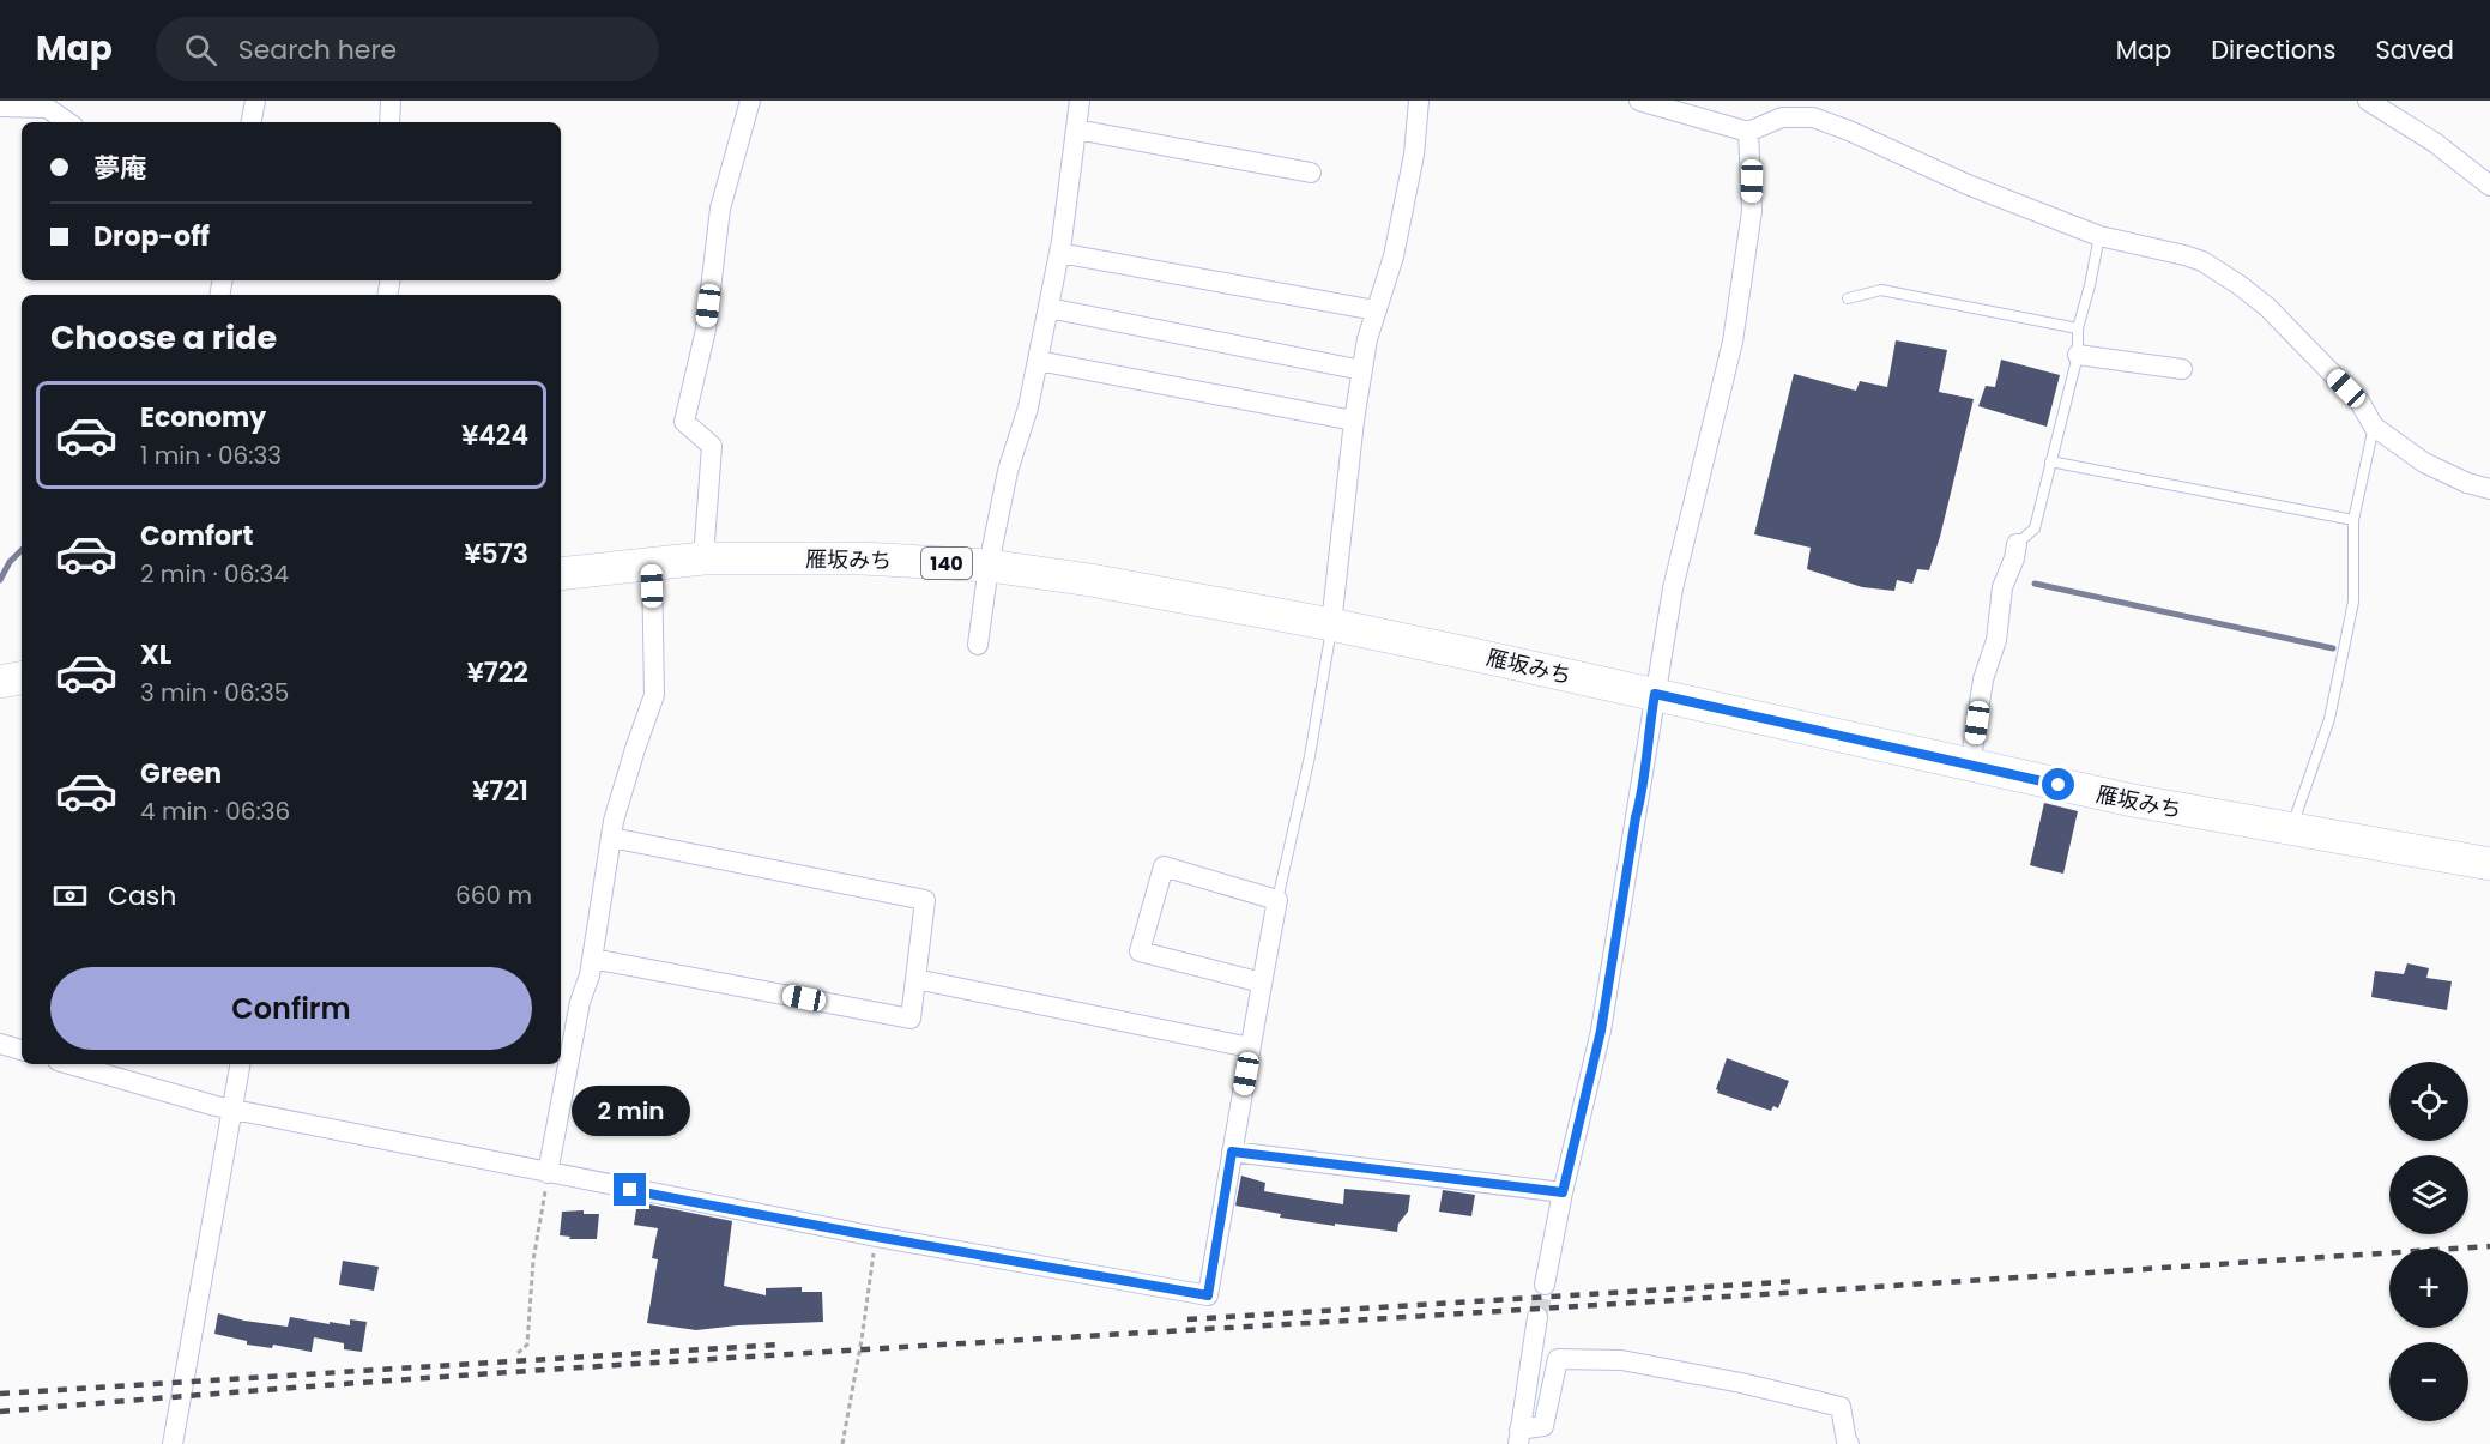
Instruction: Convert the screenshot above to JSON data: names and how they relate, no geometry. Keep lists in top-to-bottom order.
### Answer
{
  "streets": {
    "highway": ["雁坂みち", "140"]
  },
  "page": {
    "header": "Map",
    "search": "Search here",
    "nav": ["Map", "Directions", "Saved"],
    "banner": ["夢庵", "Drop-off"],
    "heading": "Choose a ride",
    "list": [
      {
        "name": "Economy",
        "note": "1 min · 06:33",
        "value": "¥424"
      },
      {
        "name": "Comfort",
        "note": "2 min · 06:34",
        "value": "¥573"
      },
      {
        "name": "XL",
        "note": "3 min · 06:35",
        "value": "¥722"
      },
      {
        "name": "Green",
        "note": "4 min · 06:36",
        "value": "¥721"
      }
    ],
    "pay": ["Cash", "660 m"],
    "buttons": "Confirm",
    "map_buttons": ["+", "−"],
    "bubble": "2 min"
  }
}
